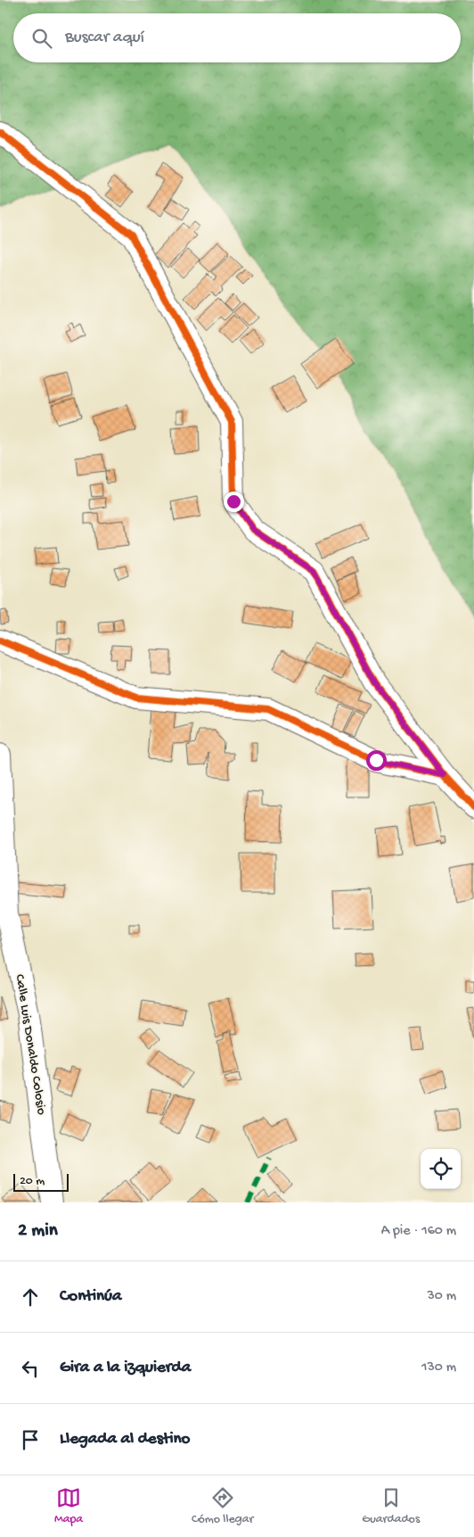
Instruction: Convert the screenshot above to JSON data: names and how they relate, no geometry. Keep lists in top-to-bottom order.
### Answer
{
  "streets": {
    "street": ["Calle Luis Donaldo Colosio"]
  },
  "scale_bar": "20 m",
  "page": {
    "search": "Buscar aquí",
    "scale": "20 m",
    "heading": ["2 min", "A pie · 160 m"],
    "list": [
      ["Continúa", "30 m"],
      ["Gira a la izquierda", "130 m"],
      "Llegada al destino"
    ],
    "nav": ["Mapa", "Cómo llegar", "Guardados"]
  }
}
